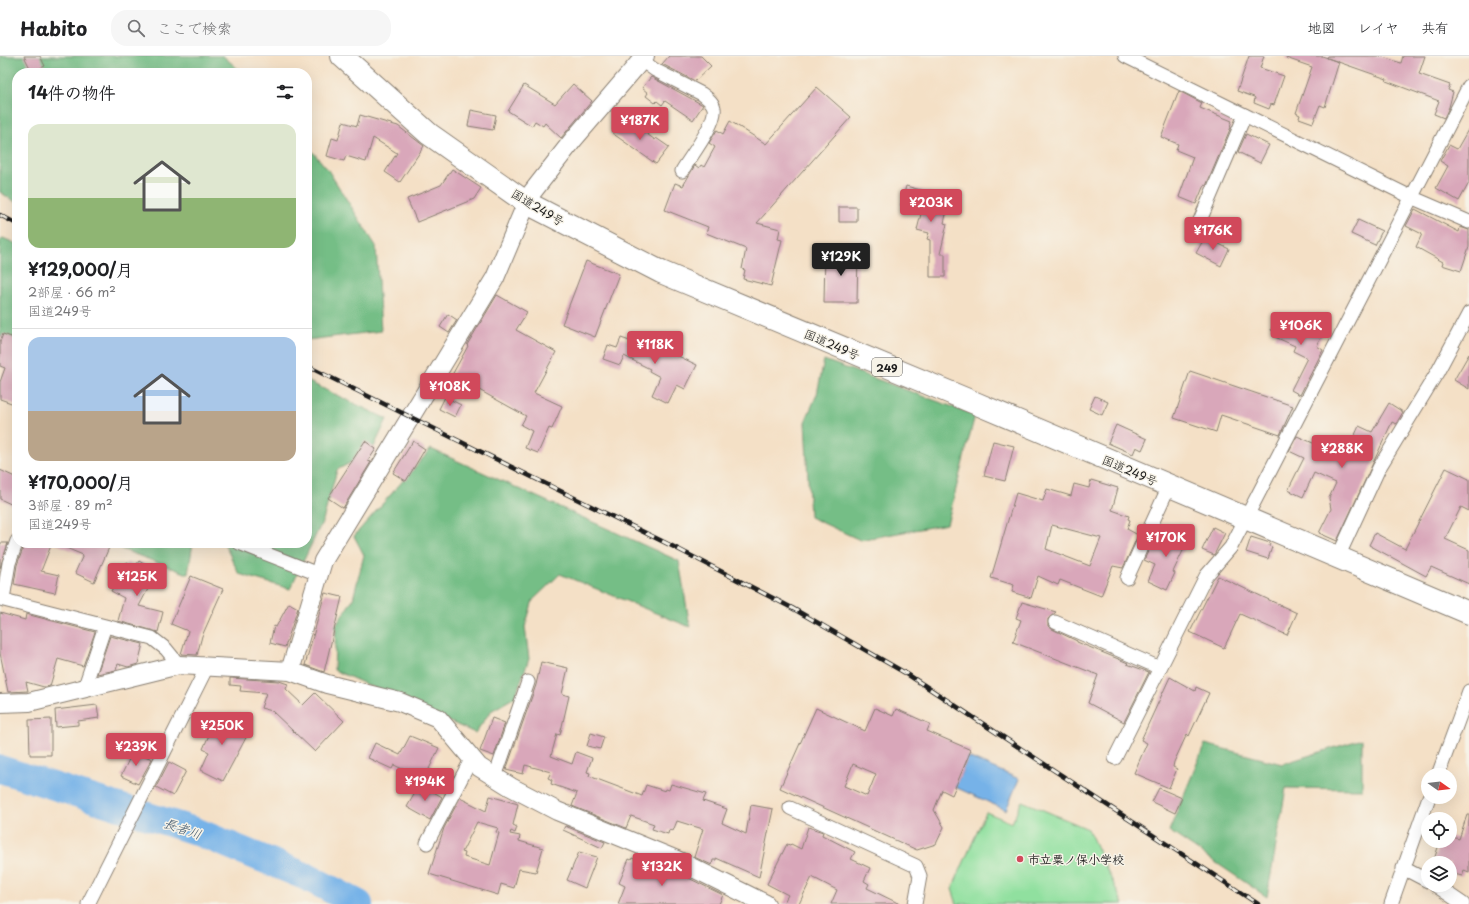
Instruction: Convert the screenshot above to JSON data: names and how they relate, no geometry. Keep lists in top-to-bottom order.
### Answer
{
  "streets": {
    "highway": ["国道249号", "249"]
  },
  "water": ["長者川"],
  "places": ["市立粟ノ保小学校"],
  "north": "right",
  "page": {
    "header": "Habito",
    "search": "ここで検索",
    "nav": ["地図", "レイヤ", "共有"],
    "heading": "14件の物件",
    "price": [
      "¥187K",
      "¥203K",
      "¥176K",
      "¥129K",
      "¥106K",
      "¥118K",
      "¥108K",
      "¥288K",
      "¥170K",
      "¥125K",
      "¥250K",
      "¥239K",
      "¥194K",
      "¥132K"
    ],
    "list": [
      {
        "name": "¥129,000/月",
        "note": "2部屋 · 66 m² · 国道249号"
      },
      {
        "name": "¥170,000/月",
        "note": "3部屋 · 89 m² · 国道249号"
      }
    ]
  }
}
